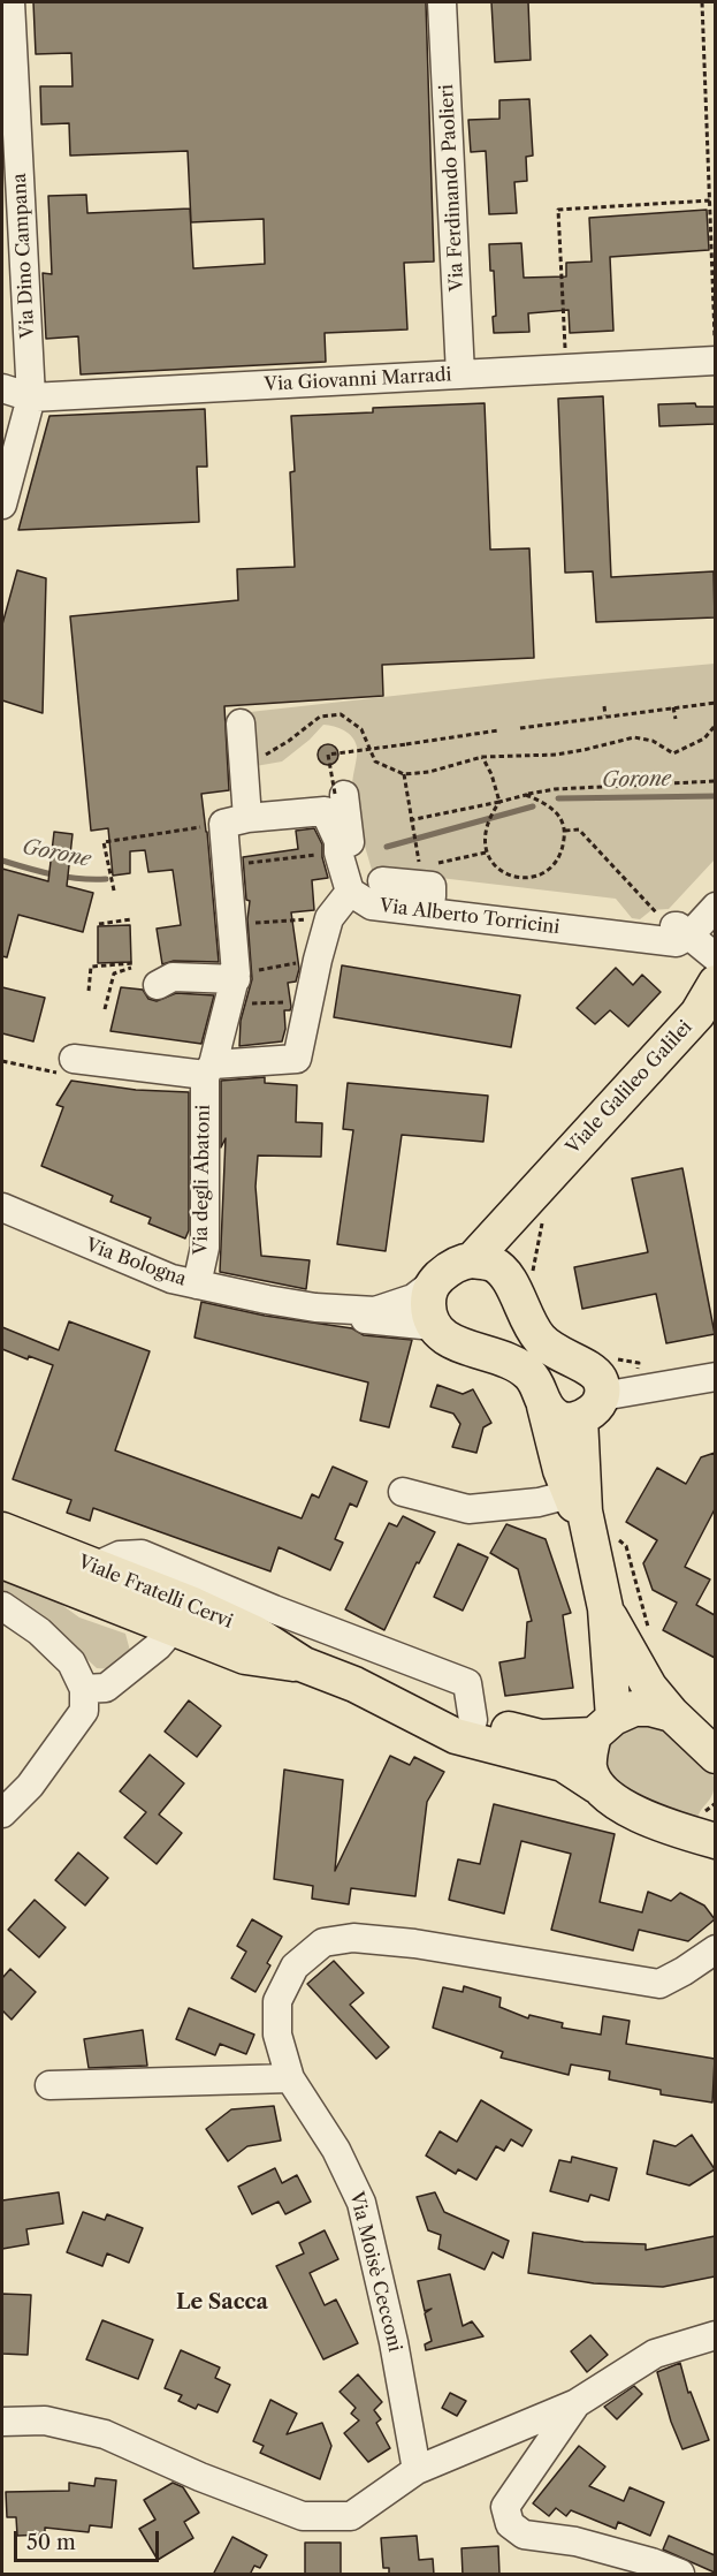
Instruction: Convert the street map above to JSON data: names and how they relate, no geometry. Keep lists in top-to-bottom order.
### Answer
{
  "streets": {
    "main road": ["Viale Galileo Galilei", "Viale Fratelli Cervi"],
    "street": [
      "Via Ferdinando Paolieri",
      "Via Dino Campana",
      "Via Giovanni Marradi",
      "Via Alberto Torricini",
      "Via degli Abatoni",
      "Via Bologna",
      "Via Moisè Cecconi"
    ]
  },
  "crossings": [
    ["Via Ferdinando Paolieri", "Via Giovanni Marradi"],
    ["Via Dino Campana", "Via Giovanni Marradi"],
    ["Via degli Abatoni", "Via Bologna"]
  ],
  "districts": ["Le Sacca"],
  "water": ["Gorone"],
  "scale_bar": "50 m"
}
